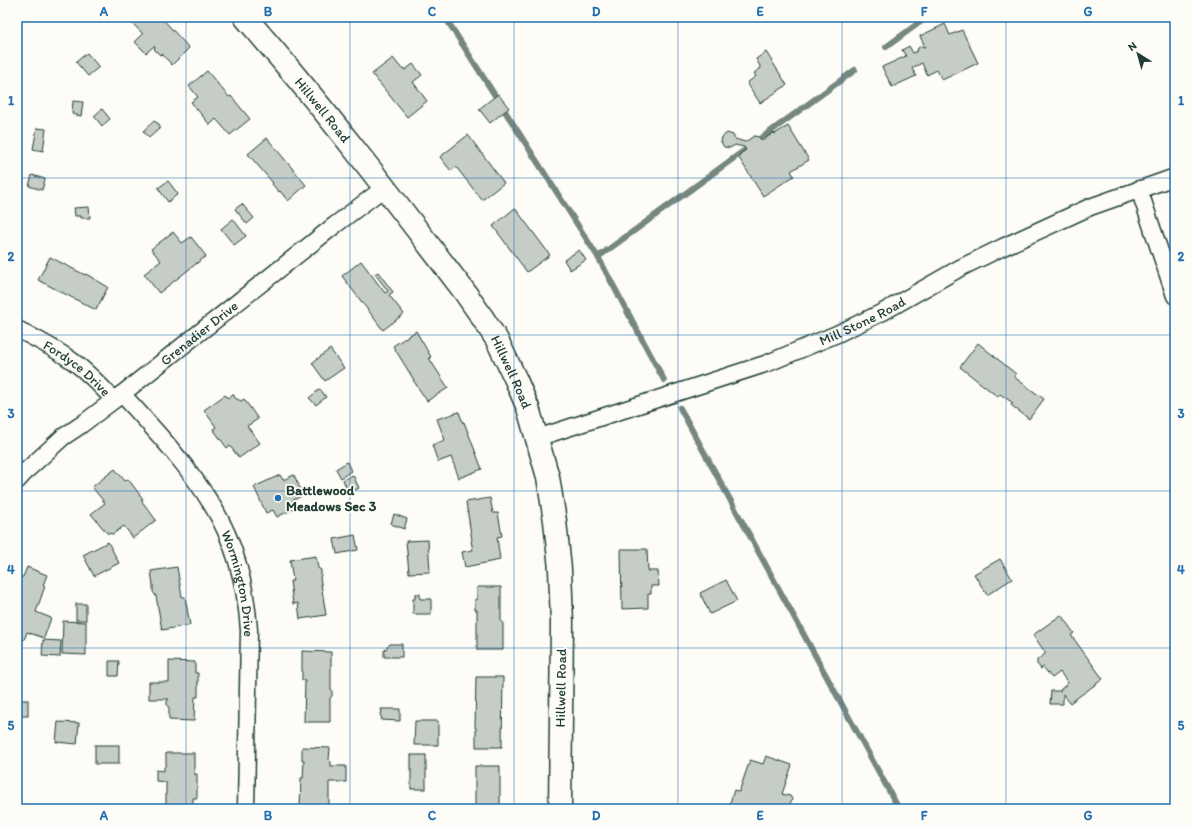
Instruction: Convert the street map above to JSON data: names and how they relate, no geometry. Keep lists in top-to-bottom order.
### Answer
{
  "streets": {
    "street": [
      "Hillwell Road",
      "Mill Stone Road",
      "Grenadier Drive",
      "Fordyce Drive",
      "Wormington Drive"
    ]
  },
  "crossings": [
    ["Hillwell Road", "Mill Stone Road"],
    ["Hillwell Road", "Grenadier Drive"],
    ["Grenadier Drive", "Fordyce Drive"],
    ["Grenadier Drive", "Wormington Drive"],
    ["Fordyce Drive", "Wormington Drive"]
  ],
  "places": ["Battlewood Meadows Sec 3"],
  "north": "top left",
  "grid": {
    "columns": [
      "A",
      "B",
      "C",
      "D",
      "E",
      "F",
      "G"
    ],
    "rows": [
      "1",
      "2",
      "3",
      "4",
      "5"
    ]
  }
}
